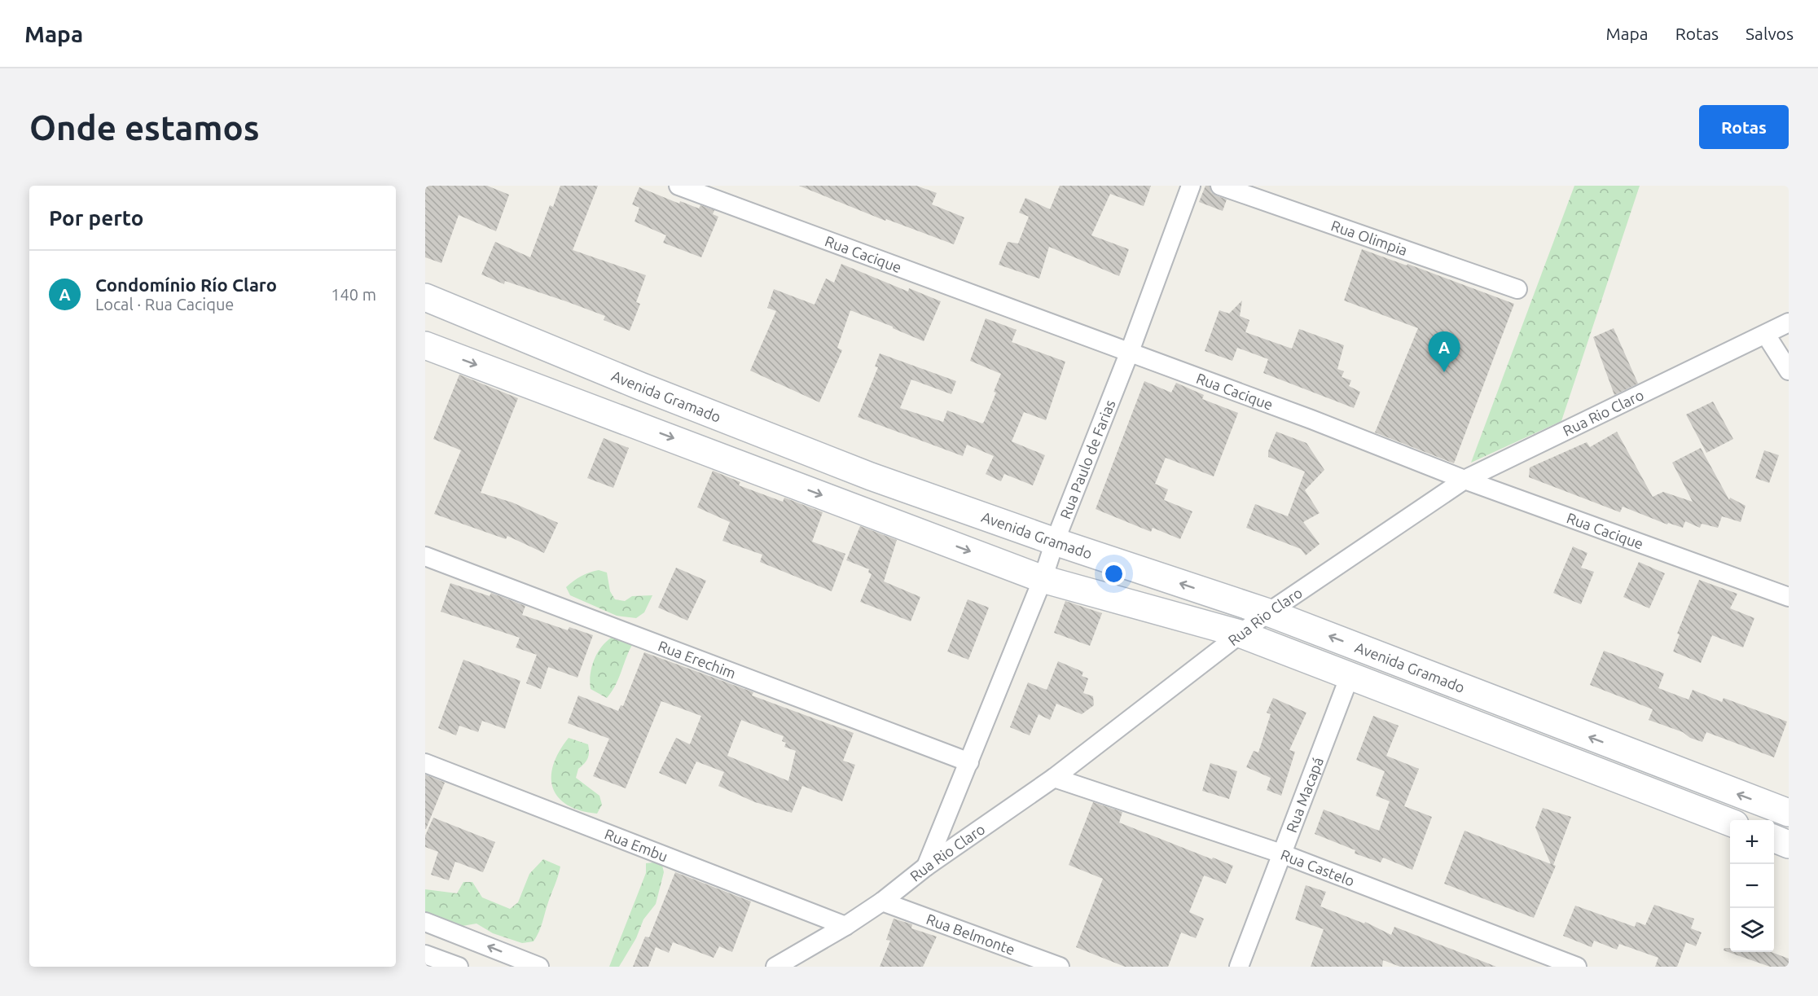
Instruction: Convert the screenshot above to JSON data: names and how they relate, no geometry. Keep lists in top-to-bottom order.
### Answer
{
  "streets": {
    "street": [
      "Rua Olimpia",
      "Rua Cacique",
      "Avenida Gramado",
      "Rua Rio Claro",
      "Rua Paulo de Farias",
      "Rua Erechim",
      "Rua Macapá",
      "Rua Embu",
      "Rua Castelo",
      "Rua Belmonte"
    ]
  },
  "crossings": [
    ["Rua Cacique", "Rua Rio Claro"],
    ["Rua Cacique", "Rua Paulo de Farias"],
    ["Avenida Gramado", "Rua Rio Claro"],
    ["Avenida Gramado", "Rua Paulo de Farias"],
    ["Avenida Gramado", "Rua Macapá"],
    ["Rua Rio Claro", "Rua Paulo de Farias"],
    ["Rua Rio Claro", "Rua Embu"],
    ["Rua Rio Claro", "Rua Castelo"],
    ["Rua Rio Claro", "Rua Belmonte"],
    ["Rua Paulo de Farias", "Rua Erechim"],
    ["Rua Macapá", "Rua Castelo"]
  ],
  "page": {
    "header": "Mapa",
    "nav": ["Mapa", "Rotas", "Salvos"],
    "buttons": "Rotas",
    "title": "Onde estamos",
    "heading": "Por perto",
    "list": [
      {
        "mark": "A",
        "name": "Condomínio Río Claro",
        "note": "Local · Rua Cacique",
        "value": "140 m"
      }
    ],
    "pins": "A",
    "map_buttons": ["+", "−"]
  }
}
